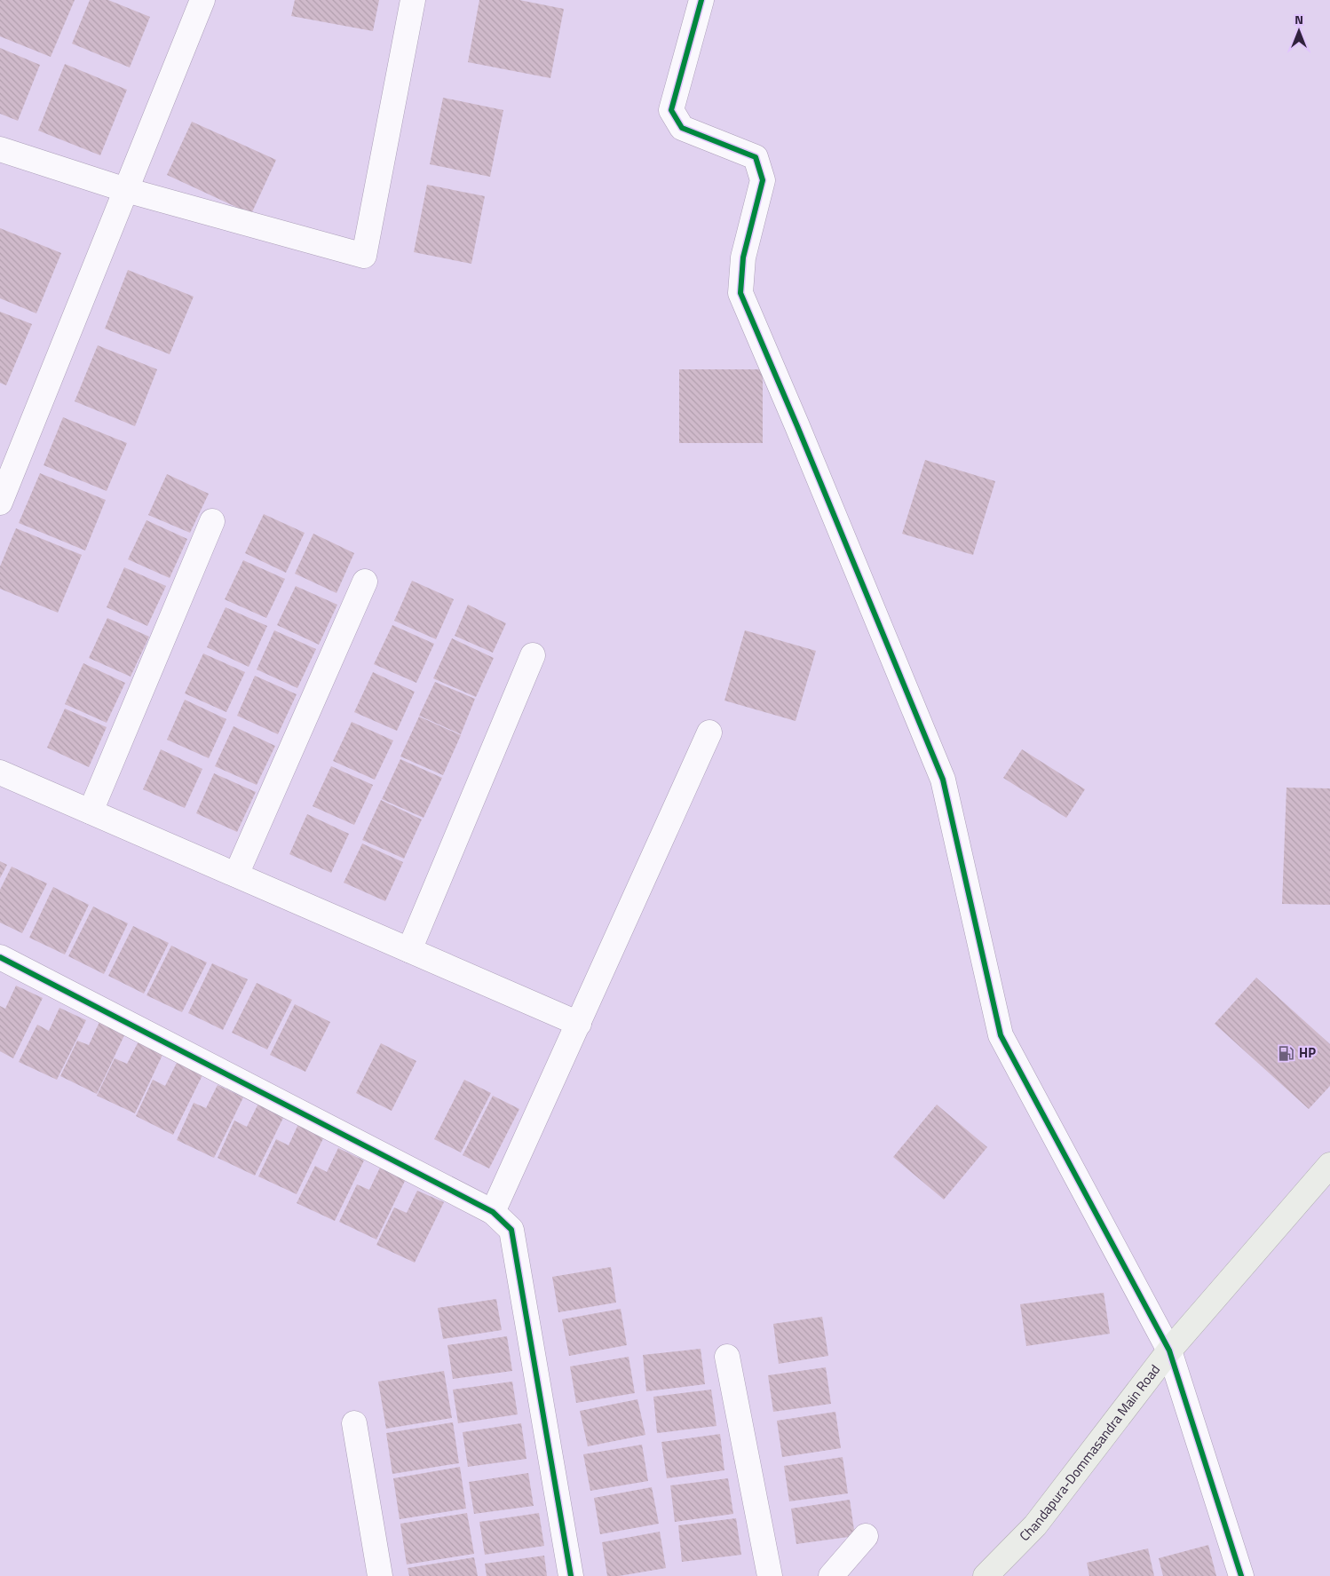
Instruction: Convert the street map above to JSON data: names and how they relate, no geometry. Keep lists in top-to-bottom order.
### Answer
{
  "streets": {
    "main road": ["Chandapura-Dommasandra Main Road"]
  },
  "places": {
    "fuel station": ["HP"]
  },
  "north": "top"
}
